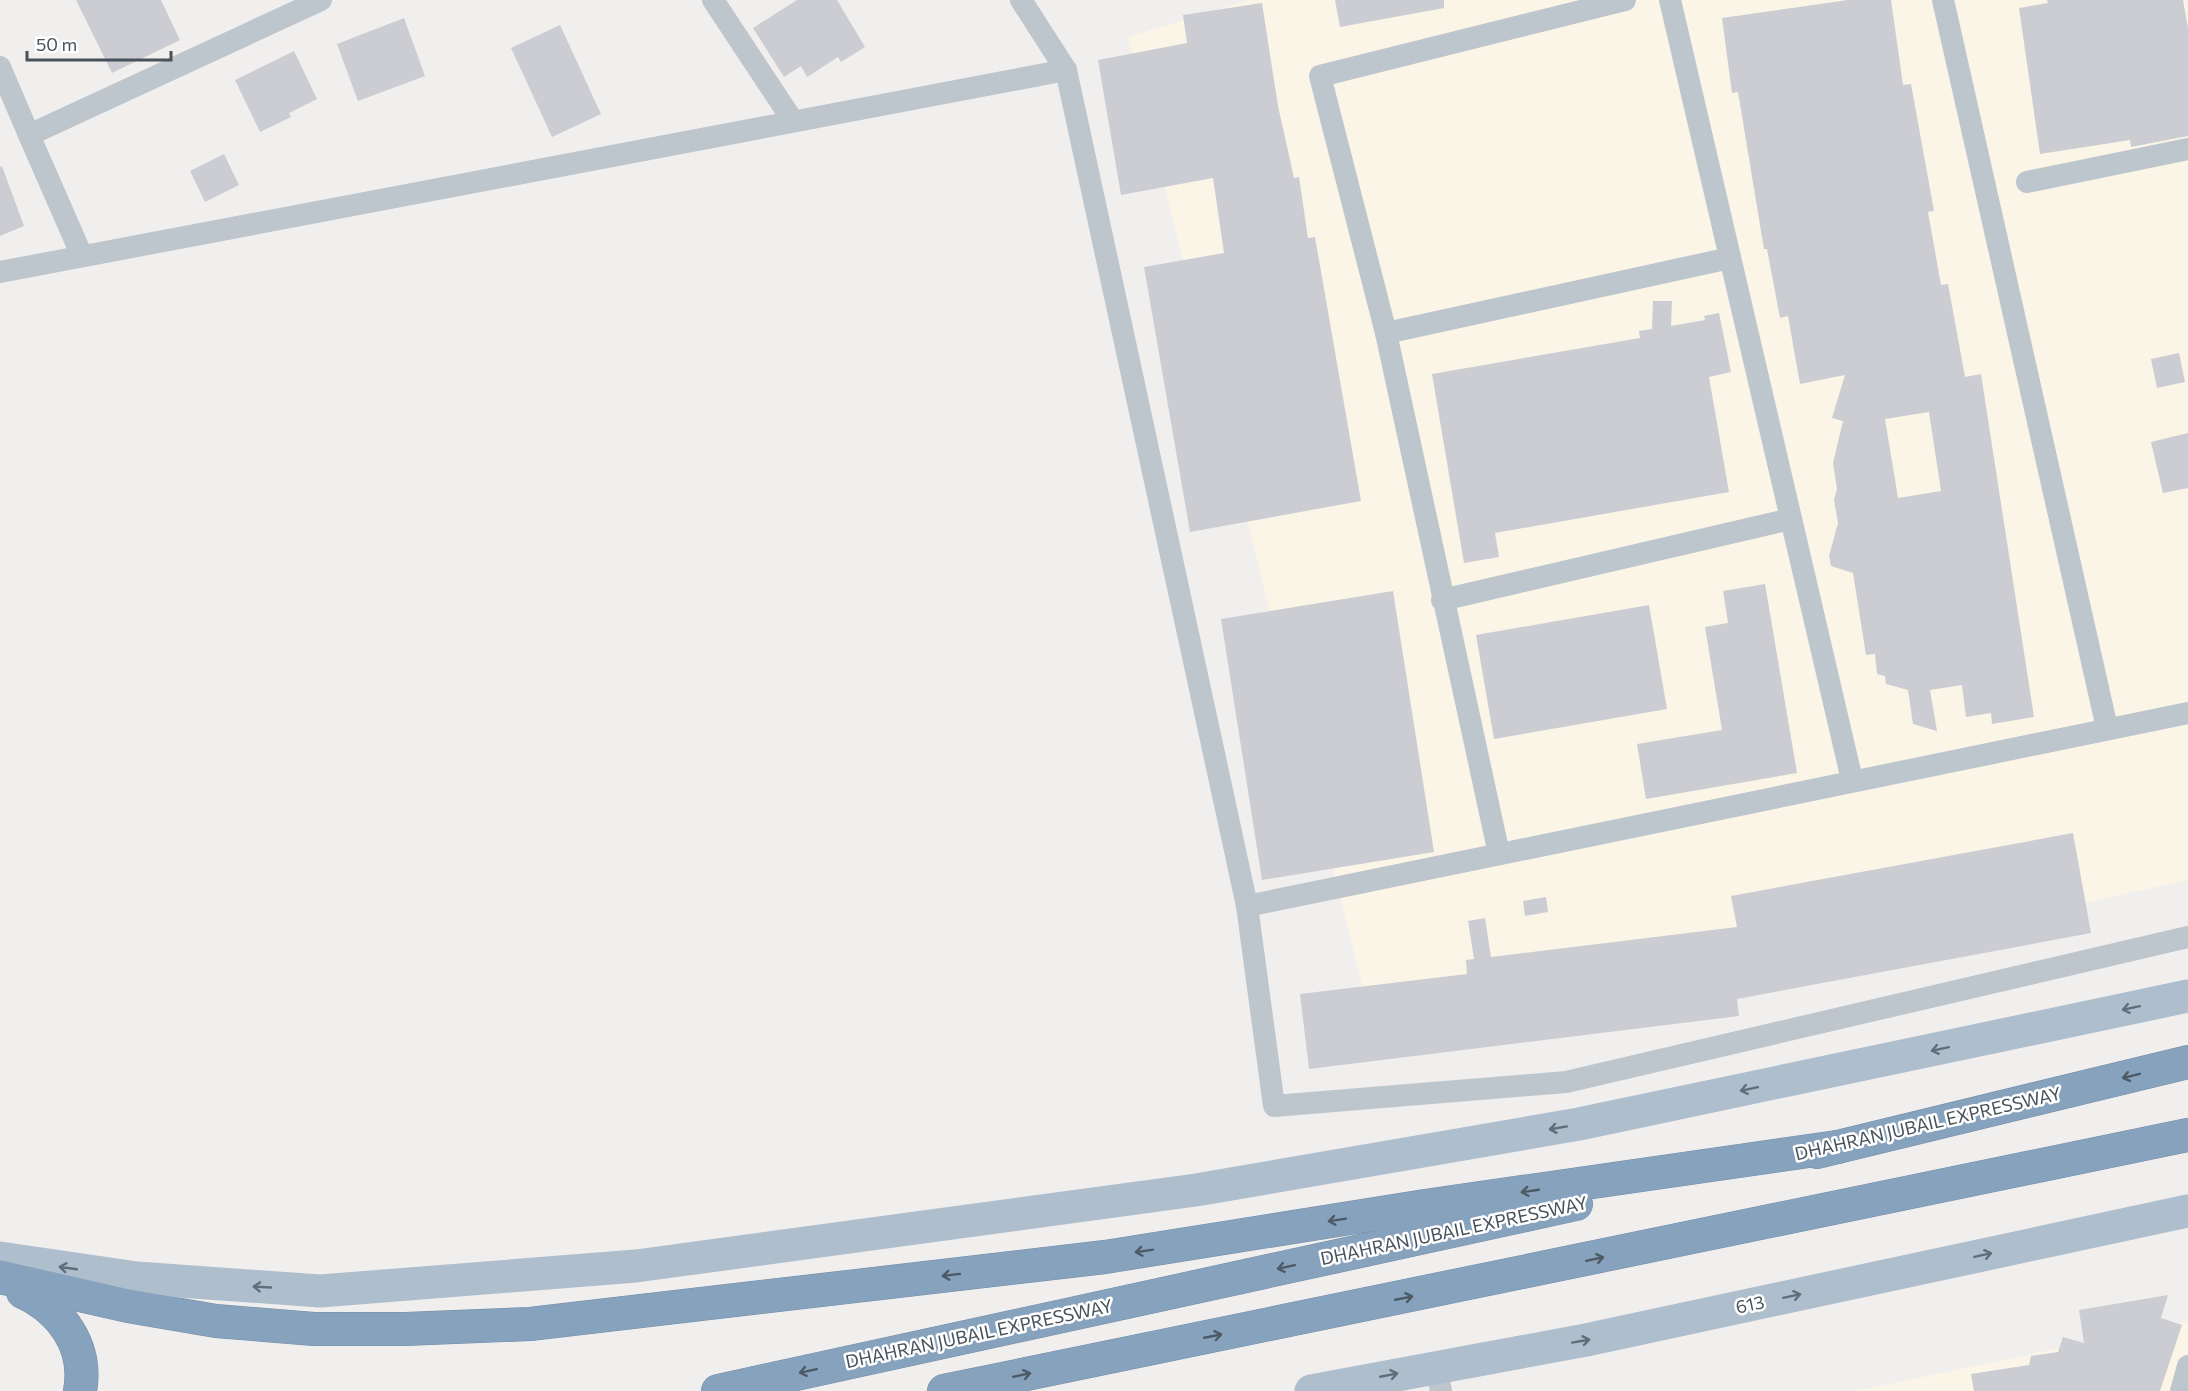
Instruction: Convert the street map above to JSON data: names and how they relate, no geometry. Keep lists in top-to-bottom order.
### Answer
{
  "streets": {
    "highway": ["DHAHRAN JUBAIL EXPRESSWAY"],
    "main road": ["613"]
  },
  "scale_bar": "50 m"
}
